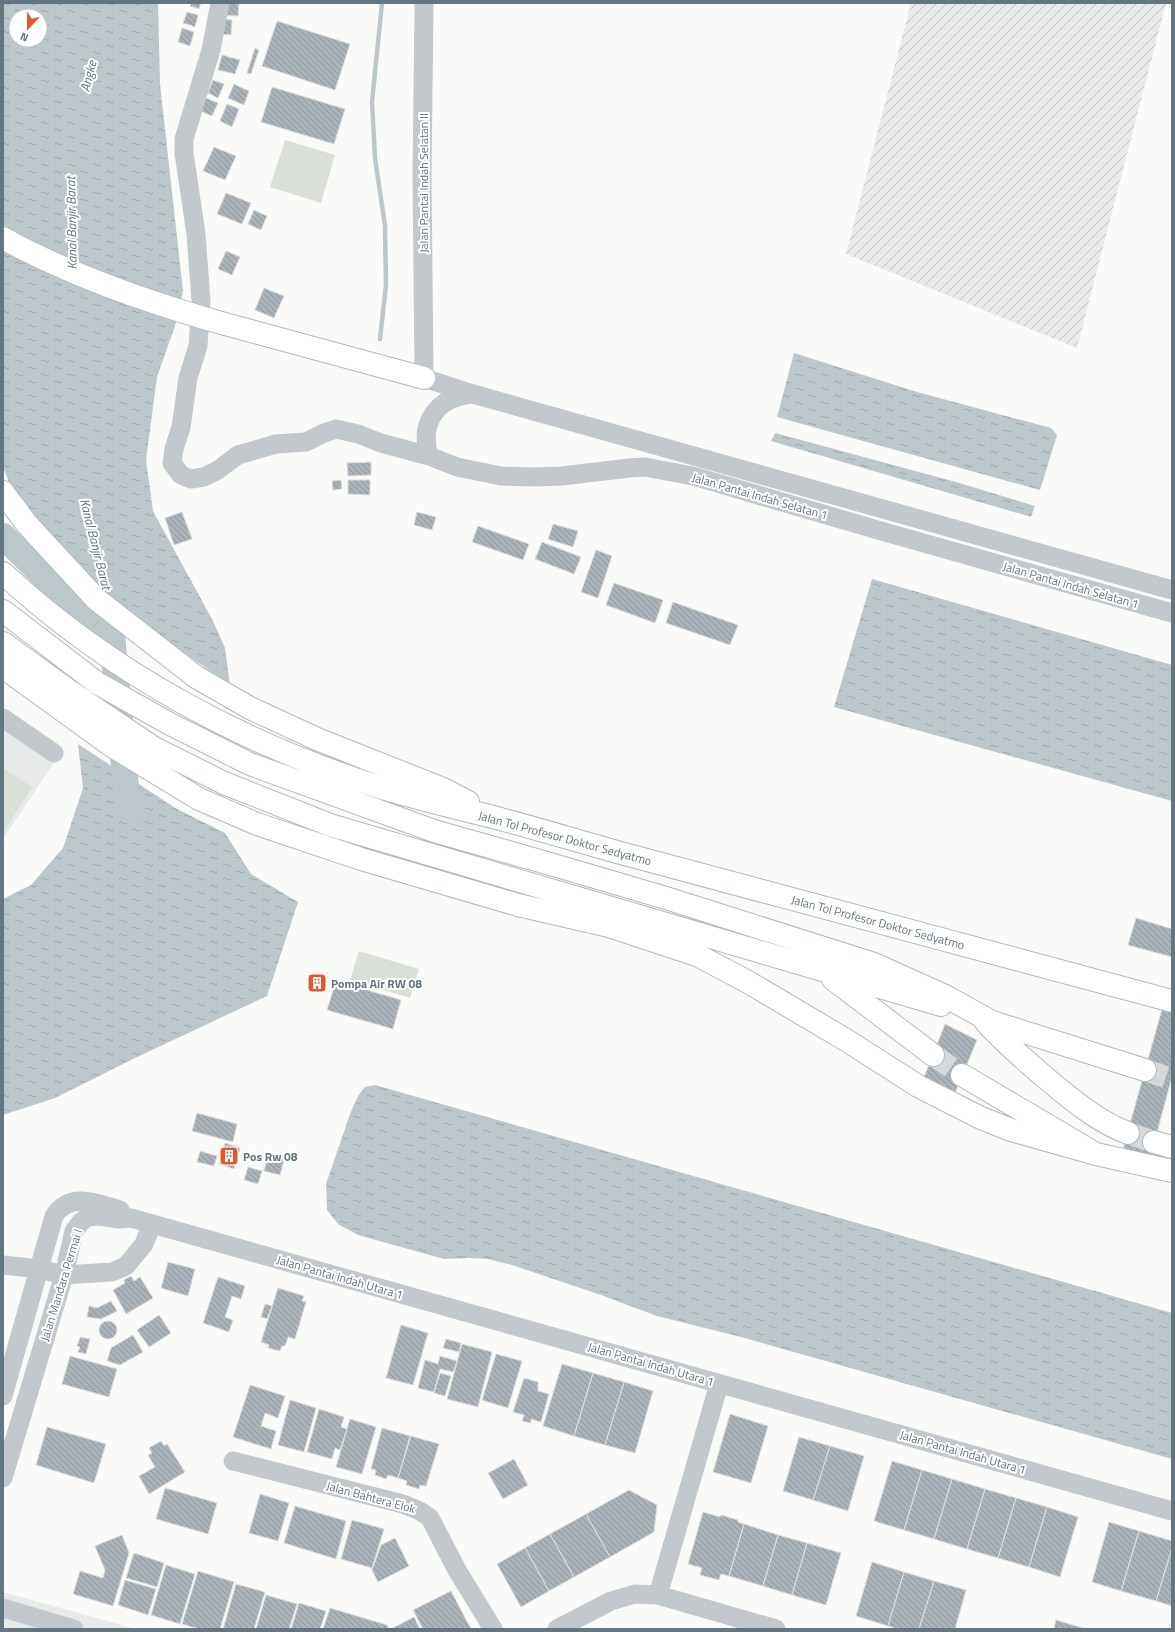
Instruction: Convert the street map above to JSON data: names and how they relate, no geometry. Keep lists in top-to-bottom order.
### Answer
{
  "streets": {
    "highway": ["Jalan Tol Profesor Doktor Sedyatmo"],
    "street": [
      "Jalan Pantai Indah Selatan II",
      "Jalan Pantai Indah Selatan 1",
      "Jalan Pantai Indah Utara 1",
      "Jalan Mandara Permai I",
      "Jalan Bahtera Elok"
    ]
  },
  "crossings": [
    ["Jalan Pantai Indah Selatan II", "Jalan Pantai Indah Selatan 1"],
    ["Jalan Pantai Indah Utara 1", "Jalan Mandara Permai I"]
  ],
  "water": ["Angke", "Kanal Banjir Barat"],
  "places": {
    "building": ["Pompa Air RW 08", "Pos Rw 08"]
  },
  "north": "bottom"
}
